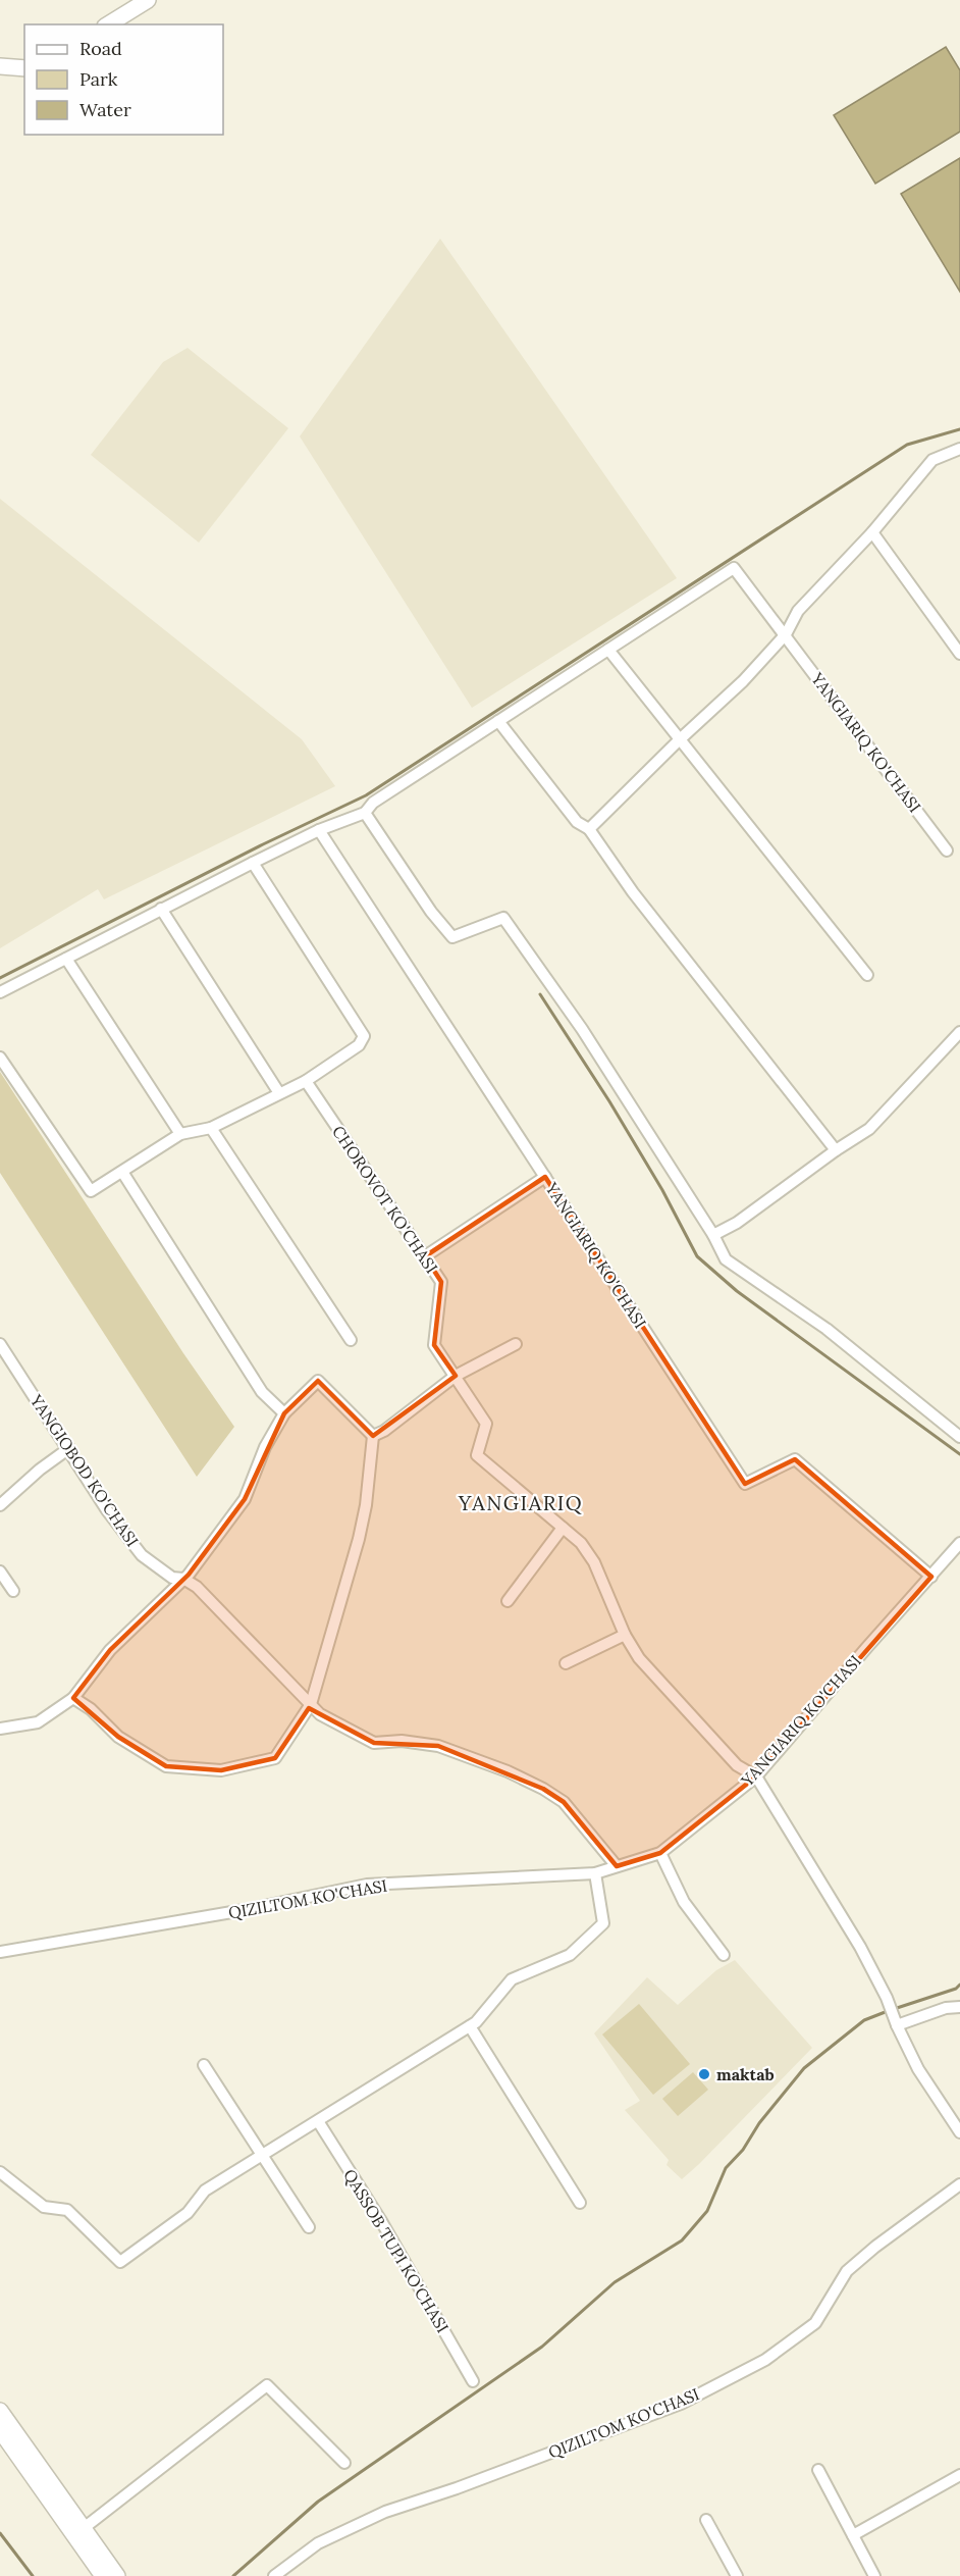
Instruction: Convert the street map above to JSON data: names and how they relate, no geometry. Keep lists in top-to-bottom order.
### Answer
{
  "streets": {
    "street": [
      "YANGIARIQ KO'CHASI",
      "CHOROVOT KO'CHASI",
      "YANGIOBOD KO'CHASI",
      "QIZILTOM KO'CHASI",
      "QASSOB TUPI KO'CHASI"
    ]
  },
  "crossings": [
    ["YANGIARIQ KO'CHASI", "QIZILTOM KO'CHASI"]
  ],
  "districts": ["YANGIARIQ"],
  "places": ["maktab"],
  "legend": ["Road", "Park", "Water"]
}
